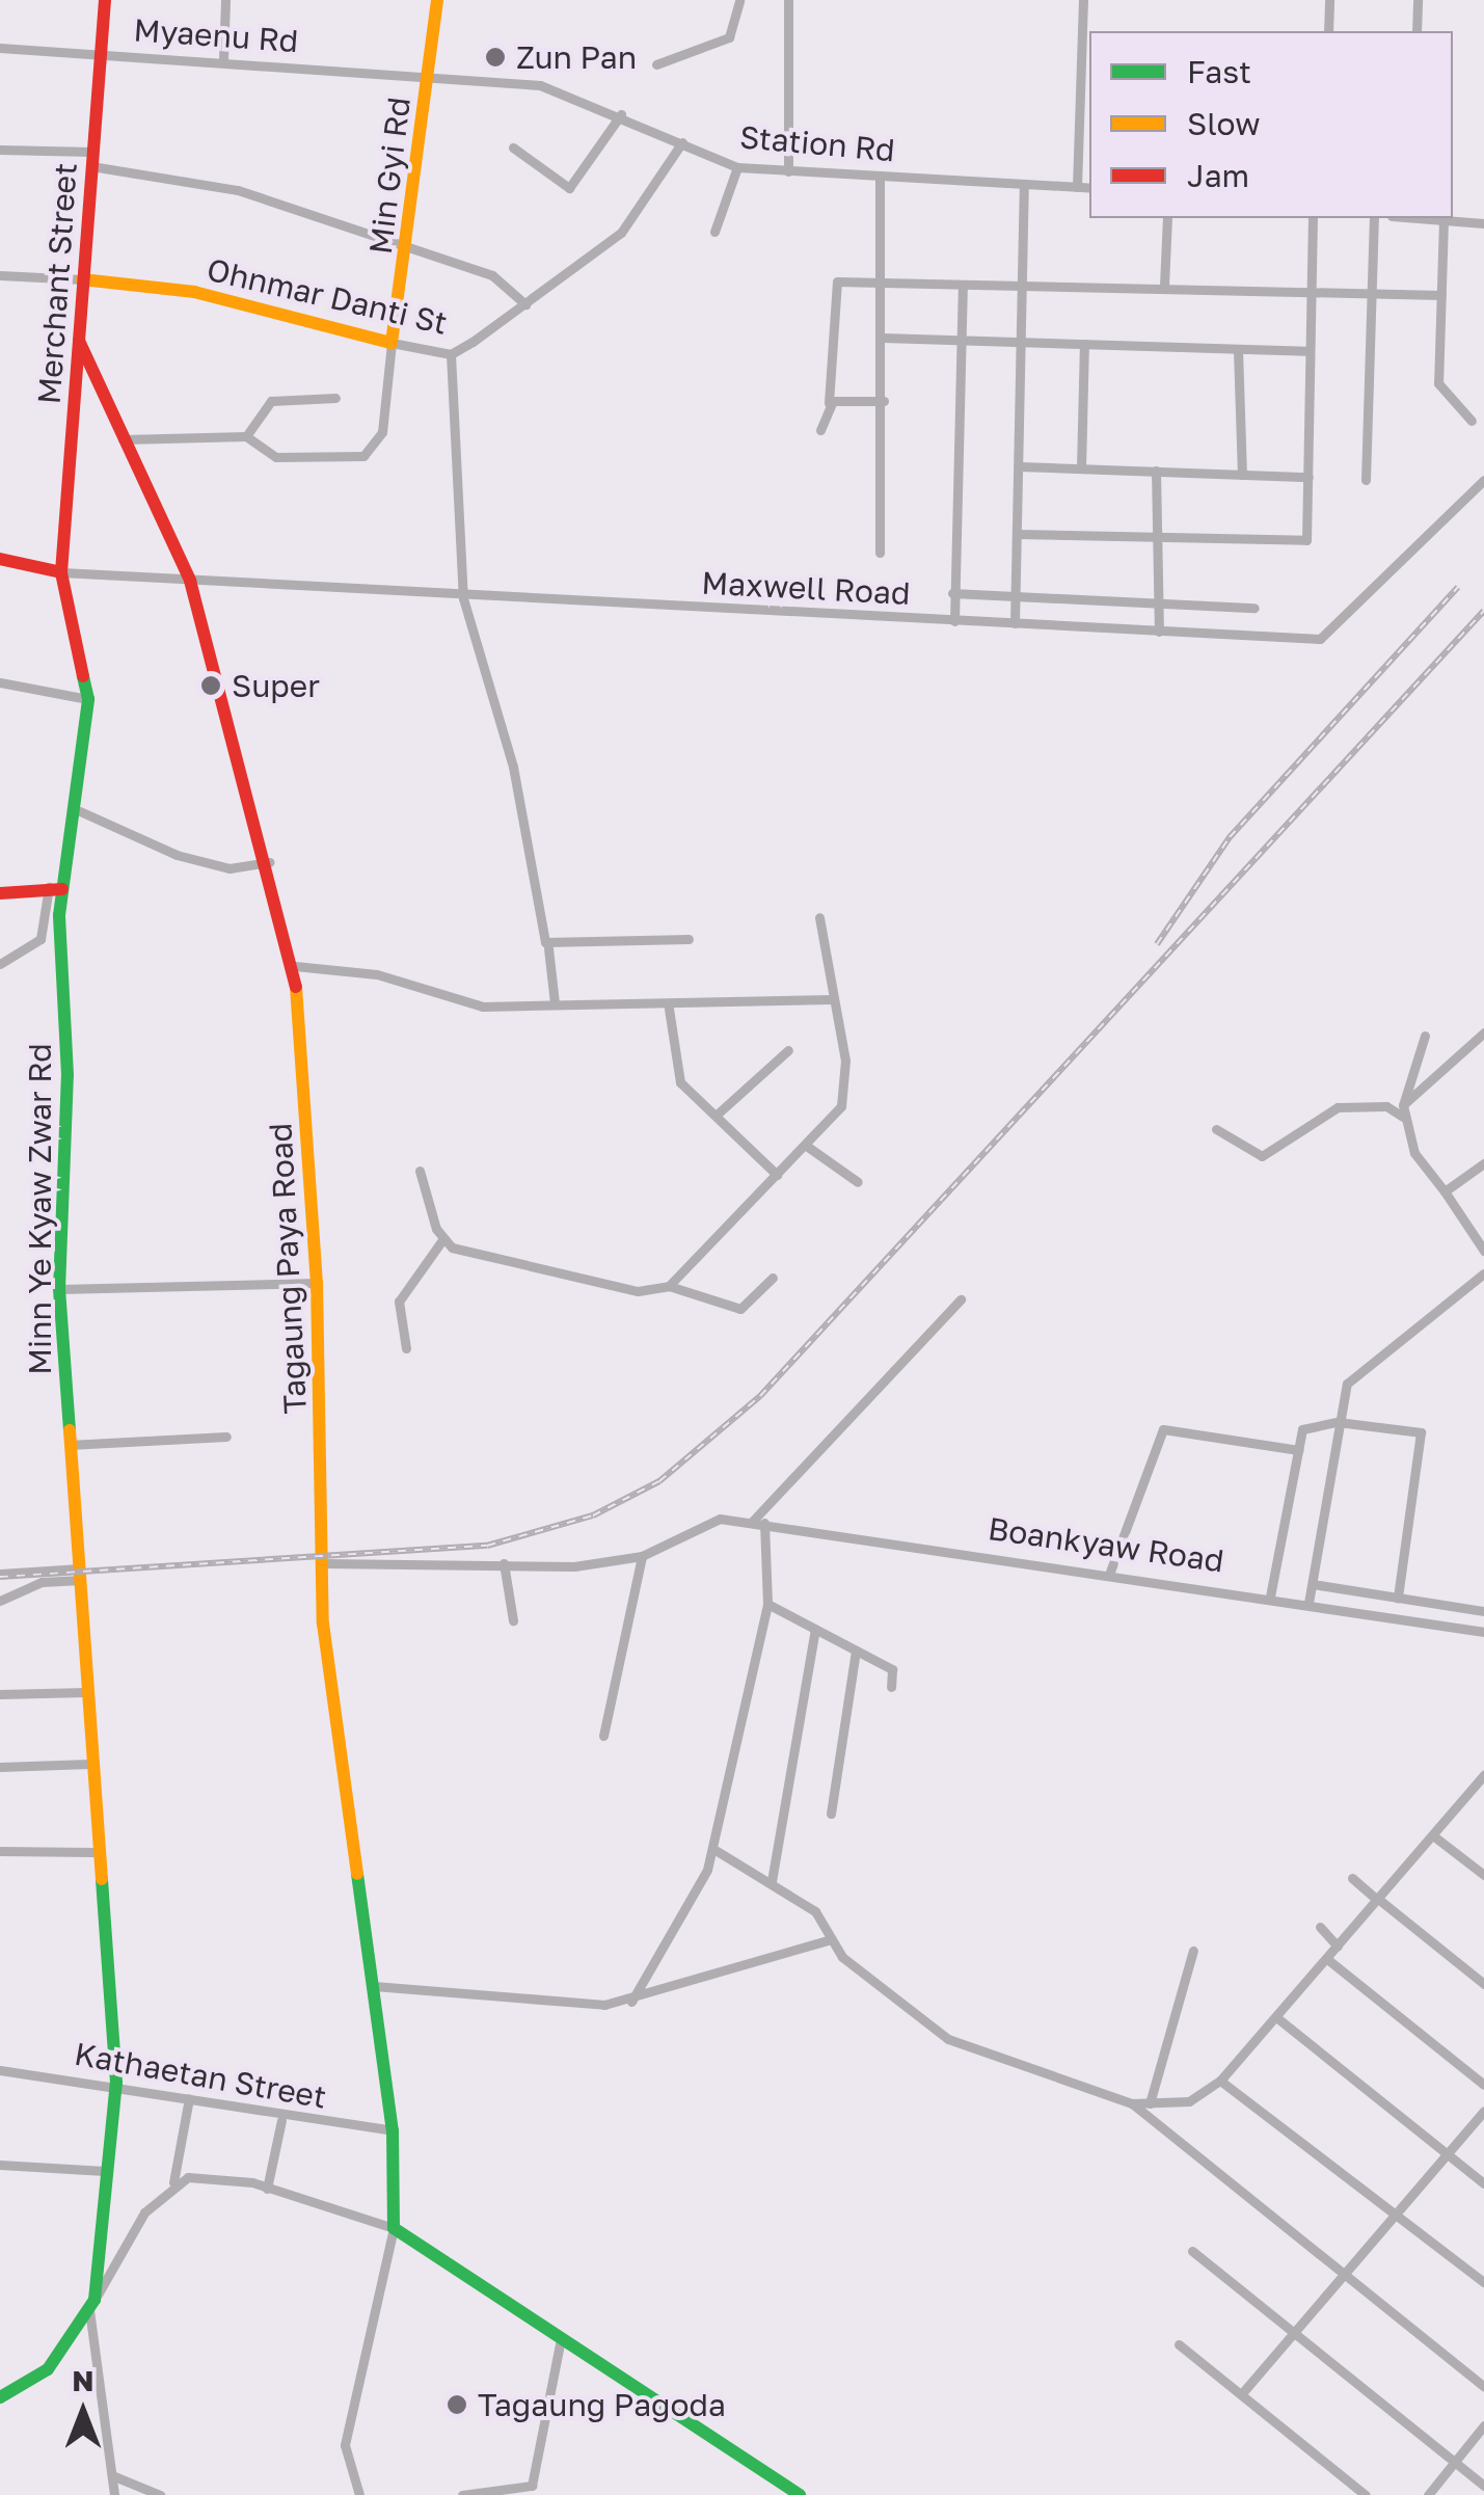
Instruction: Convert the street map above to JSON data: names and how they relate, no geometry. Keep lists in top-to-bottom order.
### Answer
{
  "streets": {
    "main road": [
      "Min Gyi Rd",
      "Merchant Street",
      "Ohnmar Danti St",
      "Minn Ye Kyaw Zwar Rd",
      "Tagaung Paya Road"
    ],
    "street": [
      "Myaenu Rd",
      "Station Rd",
      "Maxwell Road",
      "Boankyaw Road",
      "Kathaetan Street"
    ]
  },
  "crossings": [
    ["Myaenu Rd", "Station Rd"],
    ["Myaenu Rd", "Min Gyi Rd"],
    ["Myaenu Rd", "Merchant Street"],
    ["Station Rd", "Min Gyi Rd"],
    ["Station Rd", "Ohnmar Danti St"],
    ["Min Gyi Rd", "Ohnmar Danti St"],
    ["Merchant Street", "Ohnmar Danti St"],
    ["Merchant Street", "Maxwell Road"],
    ["Merchant Street", "Minn Ye Kyaw Zwar Rd"],
    ["Merchant Street", "Tagaung Paya Road"],
    ["Maxwell Road", "Minn Ye Kyaw Zwar Rd"],
    ["Maxwell Road", "Tagaung Paya Road"],
    ["Minn Ye Kyaw Zwar Rd", "Kathaetan Street"],
    ["Tagaung Paya Road", "Kathaetan Street"]
  ],
  "places": ["Zun Pan", "Super", "Tagaung Pagoda"],
  "legend": ["Fast", "Slow", "Jam"],
  "north": "top"
}
